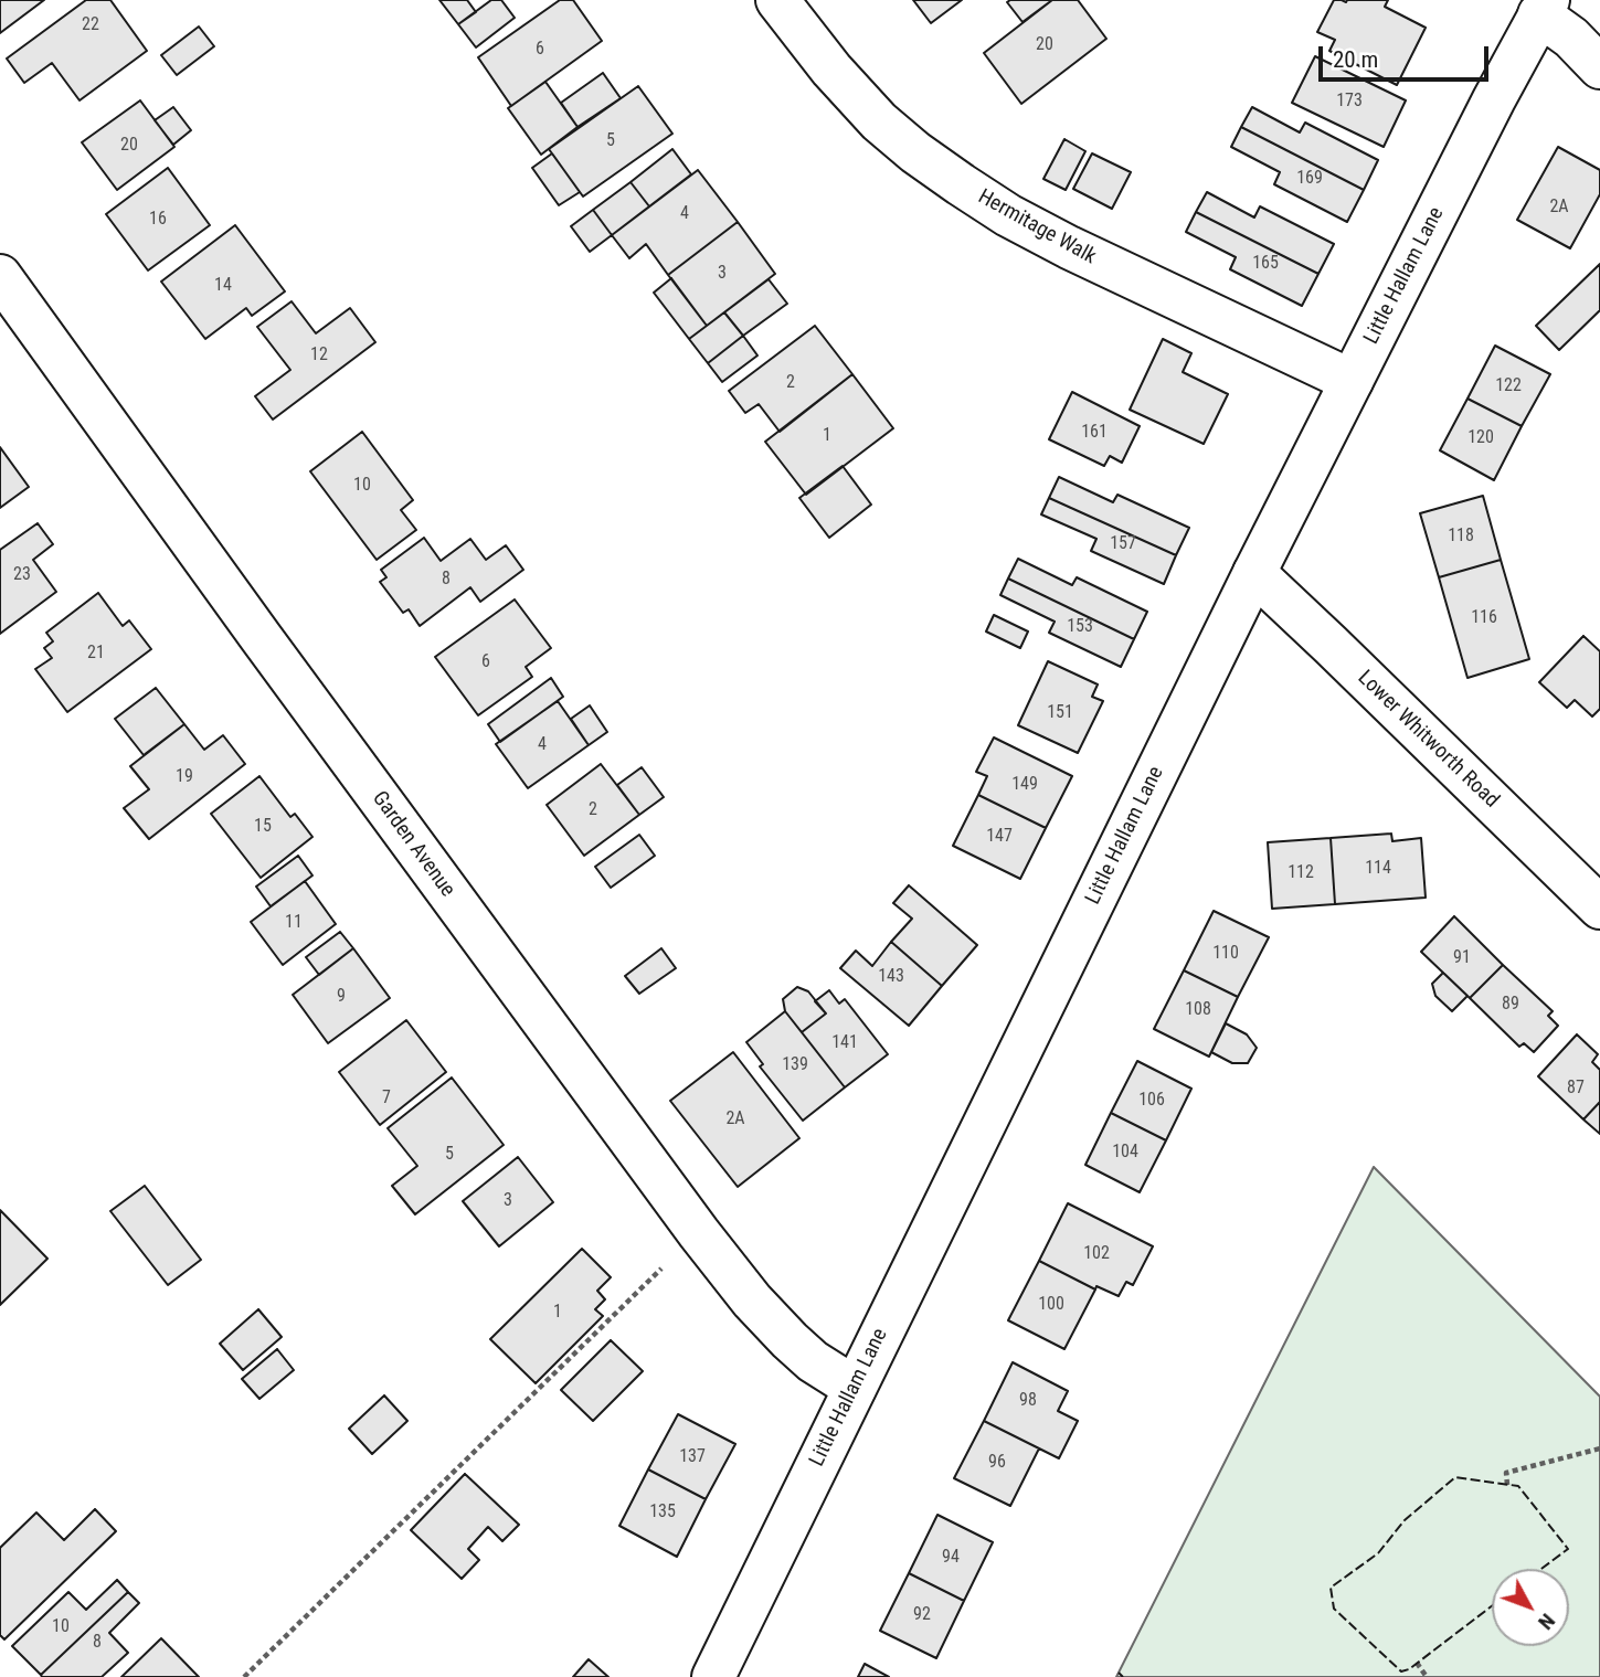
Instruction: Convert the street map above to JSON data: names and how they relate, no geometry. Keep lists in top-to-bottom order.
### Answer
{
  "streets": {
    "street": [
      "Hermitage Walk",
      "Little Hallam Lane",
      "Lower Whitworth Road",
      "Garden Avenue"
    ]
  },
  "crossings": [
    ["Hermitage Walk", "Little Hallam Lane"],
    ["Little Hallam Lane", "Lower Whitworth Road"],
    ["Little Hallam Lane", "Garden Avenue"]
  ],
  "house_numbers": [
    "22",
    "20",
    "6",
    "173",
    "5",
    "20",
    "169",
    "2A",
    "4",
    "16",
    "165",
    "3",
    "14",
    "12",
    "2",
    "122",
    "161",
    "1",
    "120",
    "10",
    "118",
    "157",
    "23",
    "8",
    "116",
    "153",
    "21",
    "6",
    "151",
    "4",
    "19",
    "149",
    "2",
    "15",
    "147",
    "114",
    "112",
    "11",
    "110",
    "91",
    "143",
    "9",
    "89",
    "108",
    "141",
    "139",
    "87",
    "7",
    "106",
    "2A",
    "104",
    "5",
    "3",
    "102",
    "100",
    "1",
    "98",
    "137",
    "96",
    "135",
    "94",
    "92",
    "10",
    "8"
  ],
  "scale_bar": "20 m",
  "north": "bottom right"
}
